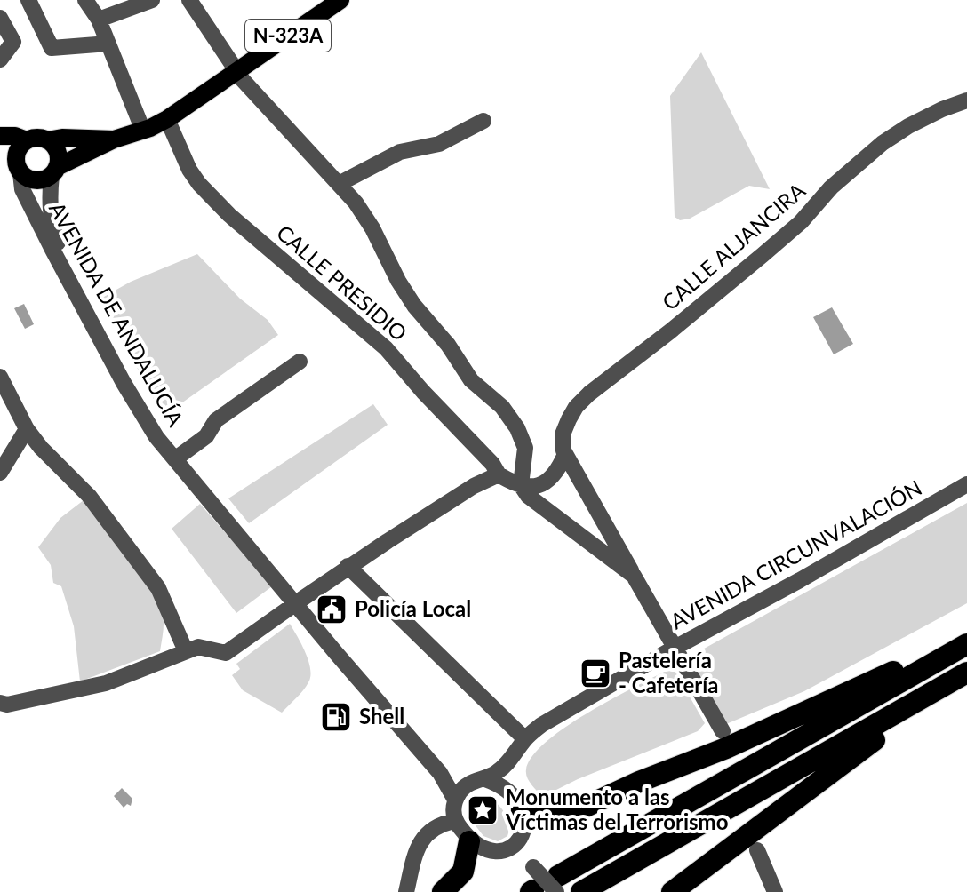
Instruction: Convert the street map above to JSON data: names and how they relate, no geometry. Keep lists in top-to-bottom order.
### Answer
{
  "streets": {
    "main road": ["N-323A"],
    "street": [
      "CALLE ALJANCIRA",
      "CALLE PRESIDIO",
      "AVENIDA DE ANDALUCÍA",
      "AVENIDA CIRCUNVALACIÓN"
    ]
  },
  "crossings": [
    ["N-323A", "CALLE PRESIDIO"],
    ["N-323A", "AVENIDA DE ANDALUCÍA"],
    ["AVENIDA DE ANDALUCÍA", "AVENIDA CIRCUNVALACIÓN"]
  ],
  "places": {
    "public building": ["Policía Local"],
    "cafe": ["Pastelería - Cafetería"],
    "fuel station": ["Shell"],
    "place": ["Monumento a las Víctimas del Terrorismo"]
  }
}
